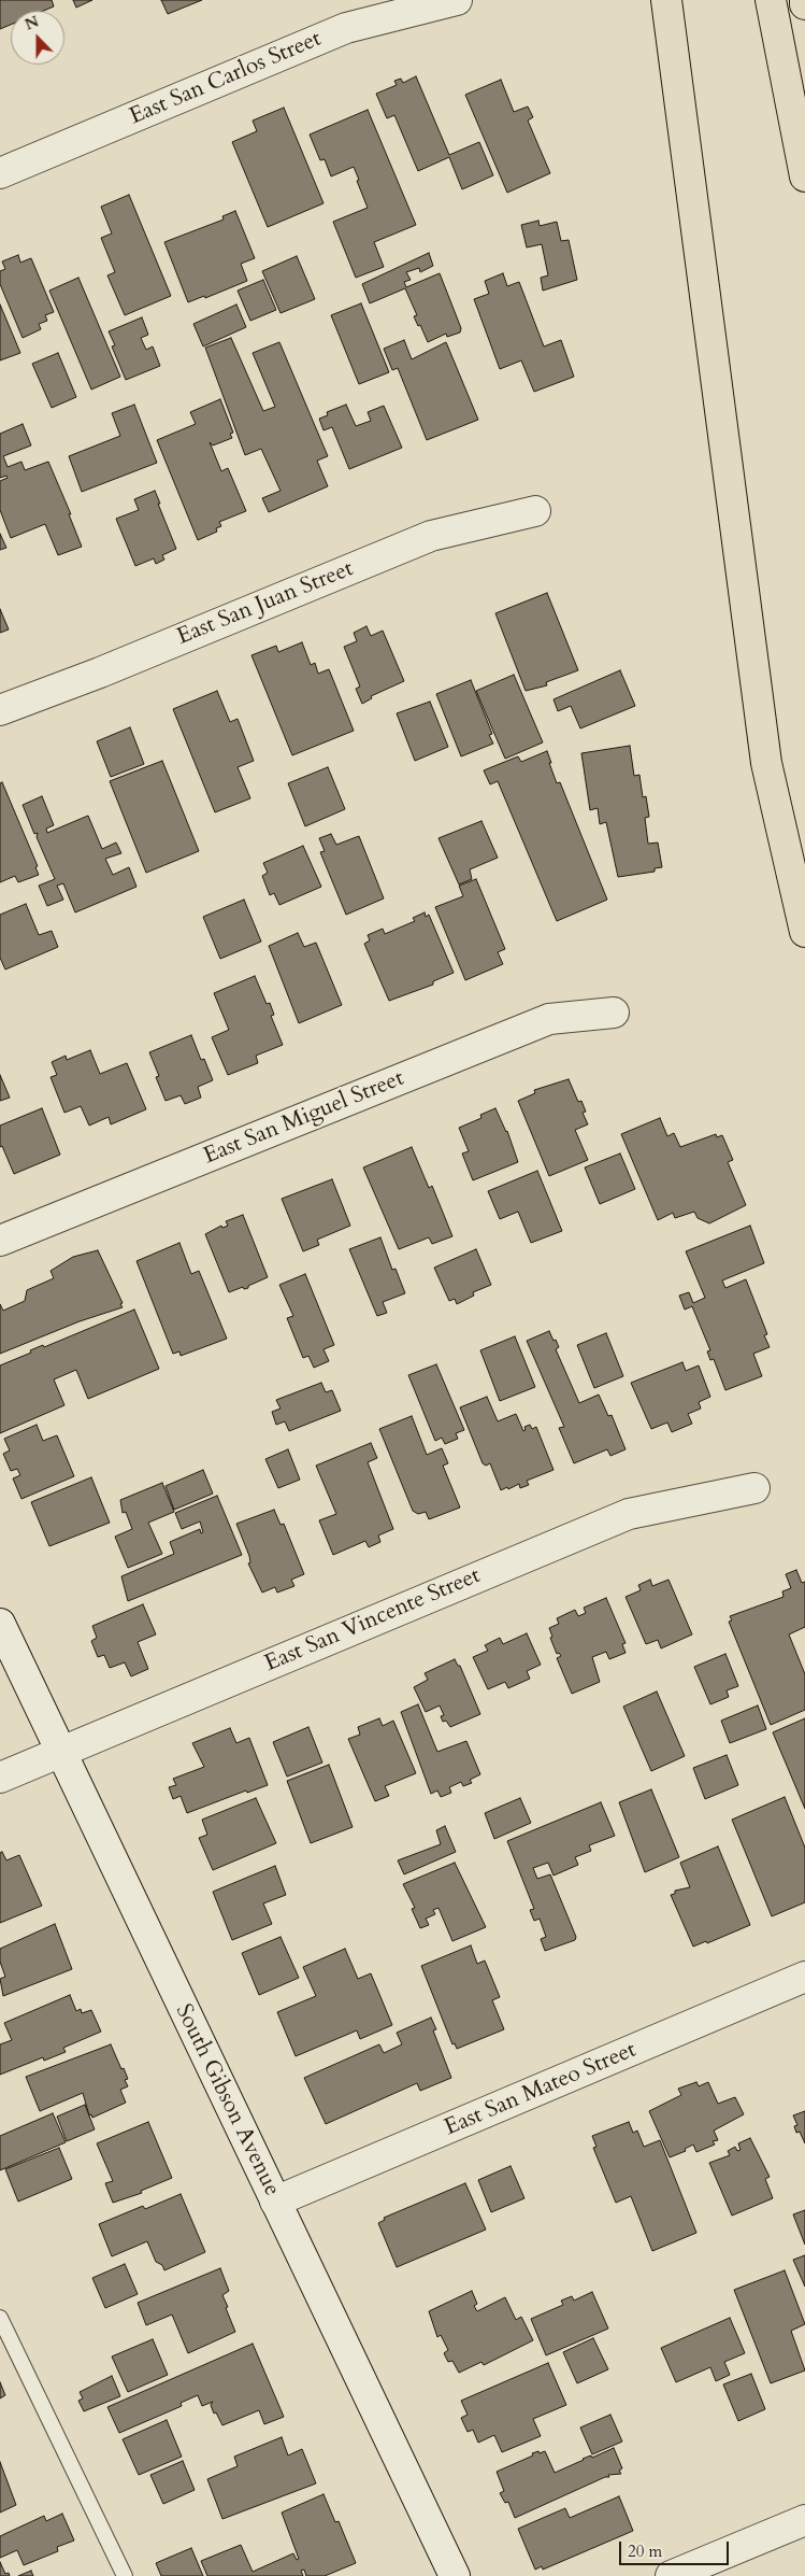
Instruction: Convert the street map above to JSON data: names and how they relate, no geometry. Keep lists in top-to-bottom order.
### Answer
{
  "streets": {
    "street": [
      "East San Carlos Street",
      "East San Juan Street",
      "East San Miguel Street",
      "East San Vincente Street",
      "East San Mateo Street",
      "South Gibson Avenue"
    ]
  },
  "crossings": [
    ["East San Vincente Street", "South Gibson Avenue"],
    ["East San Mateo Street", "South Gibson Avenue"]
  ],
  "scale_bar": "20 m",
  "north": "top"
}
